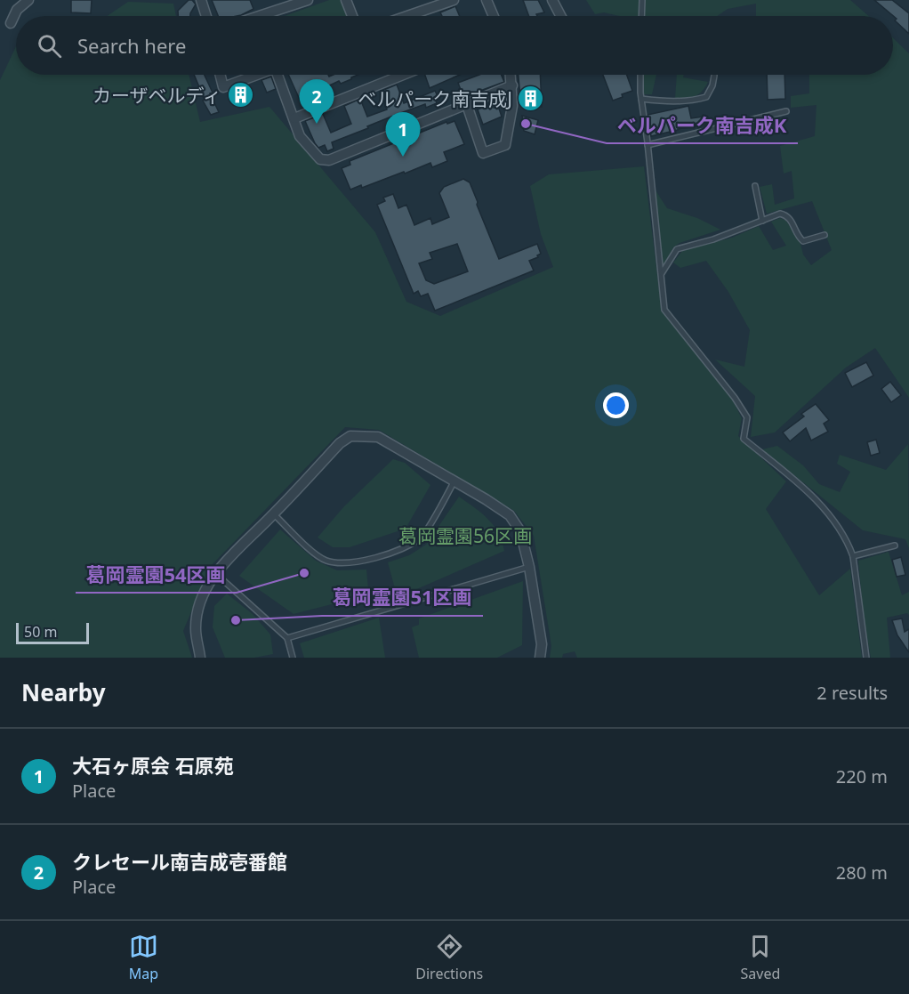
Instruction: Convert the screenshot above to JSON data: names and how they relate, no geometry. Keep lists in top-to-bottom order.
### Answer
{
  "parks": ["葛岡霊園56区画"],
  "places": {
    "building": ["カーザベルディ", "ベルパーク南吉成J"],
    "other": ["ベルパーク南吉成K", "葛岡霊園54区画", "葛岡霊園51区画"]
  },
  "scale_bar": "50 m",
  "page": {
    "search": "Search here",
    "pins": ["2", "1"],
    "scale": "50 m",
    "heading": ["Nearby", "2 results"],
    "list": [
      {
        "mark": "1",
        "name": "大石ヶ原会 石原苑",
        "note": "Place",
        "value": "220 m"
      },
      {
        "mark": "2",
        "name": "クレセール南吉成壱番館",
        "note": "Place",
        "value": "280 m"
      }
    ],
    "nav": ["Map", "Directions", "Saved"]
  }
}
